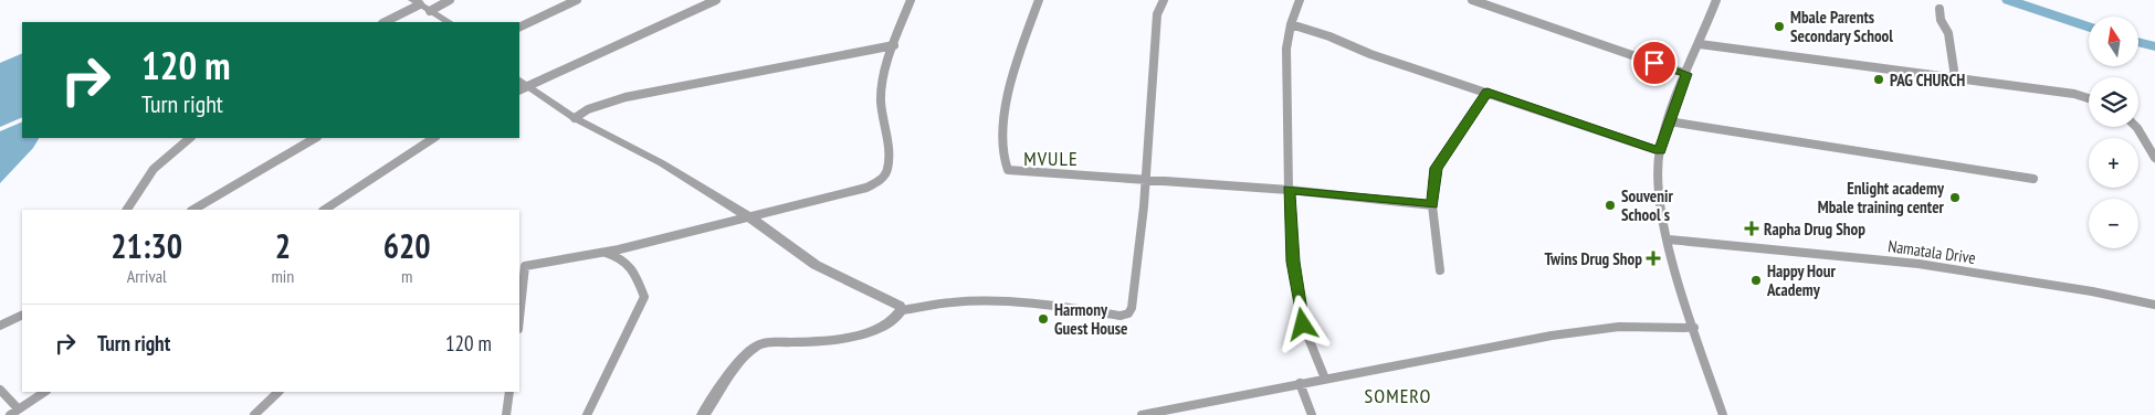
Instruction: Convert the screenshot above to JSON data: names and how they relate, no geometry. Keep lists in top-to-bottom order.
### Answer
{
  "streets": {
    "street": ["Namatala Drive"]
  },
  "districts": ["MVULE", "SOMERO"],
  "places": {
    "other": [
      "Mbale Parents Secondary School",
      "PAG CHURCH",
      "Enlight academy Mbale training center",
      "Souvenir School s",
      "Happy Hour Academy",
      "Harmony Guest House"
    ],
    "health": ["Rapha Drug Shop", "Twins Drug Shop"]
  },
  "north": "top",
  "page": {
    "map_buttons": ["+", "−"],
    "turn": ["120 m", "Turn right"],
    "eta": [
      "21:30",
      "Arrival",
      "2",
      "min",
      "620",
      "m"
    ],
    "list": [
      {
        "name": "Turn right",
        "value": "120 m"
      }
    ]
  }
}
